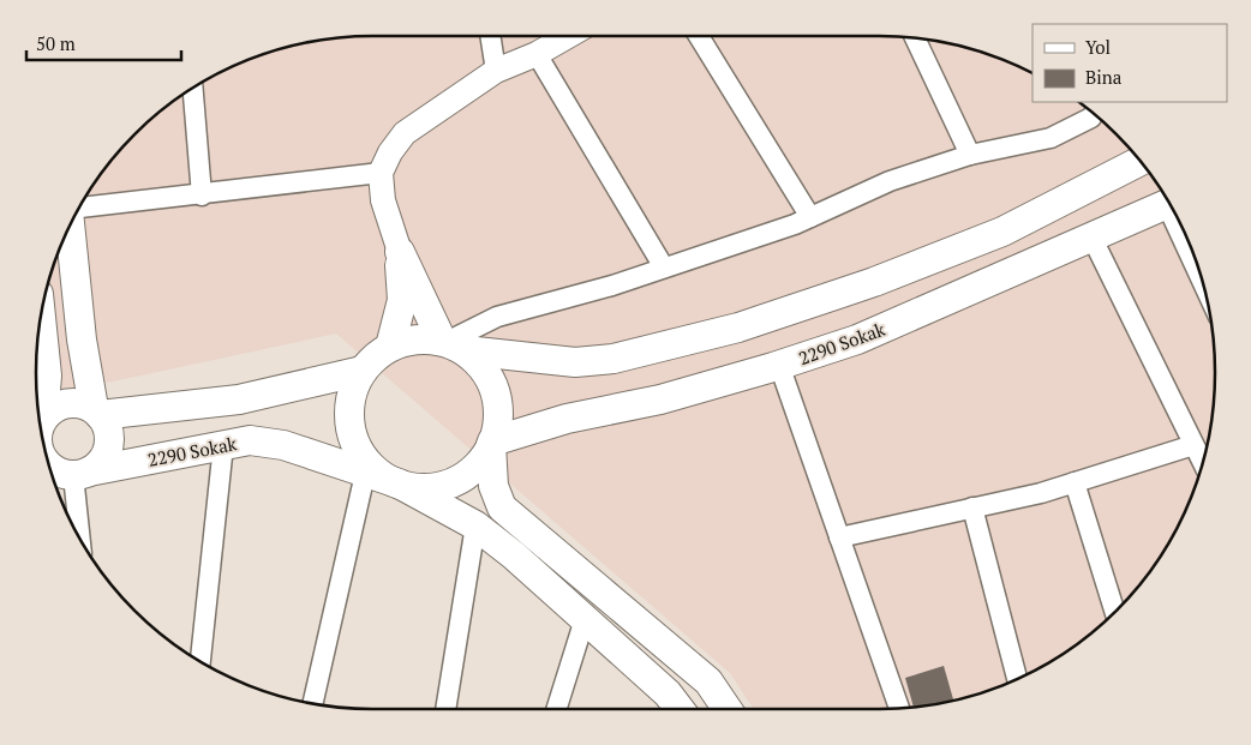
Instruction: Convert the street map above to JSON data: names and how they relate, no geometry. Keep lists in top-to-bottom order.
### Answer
{
  "streets": {
    "main road": ["2290 Sokak"]
  },
  "legend": ["Yol", "Bina"],
  "scale_bar": "50 m"
}
